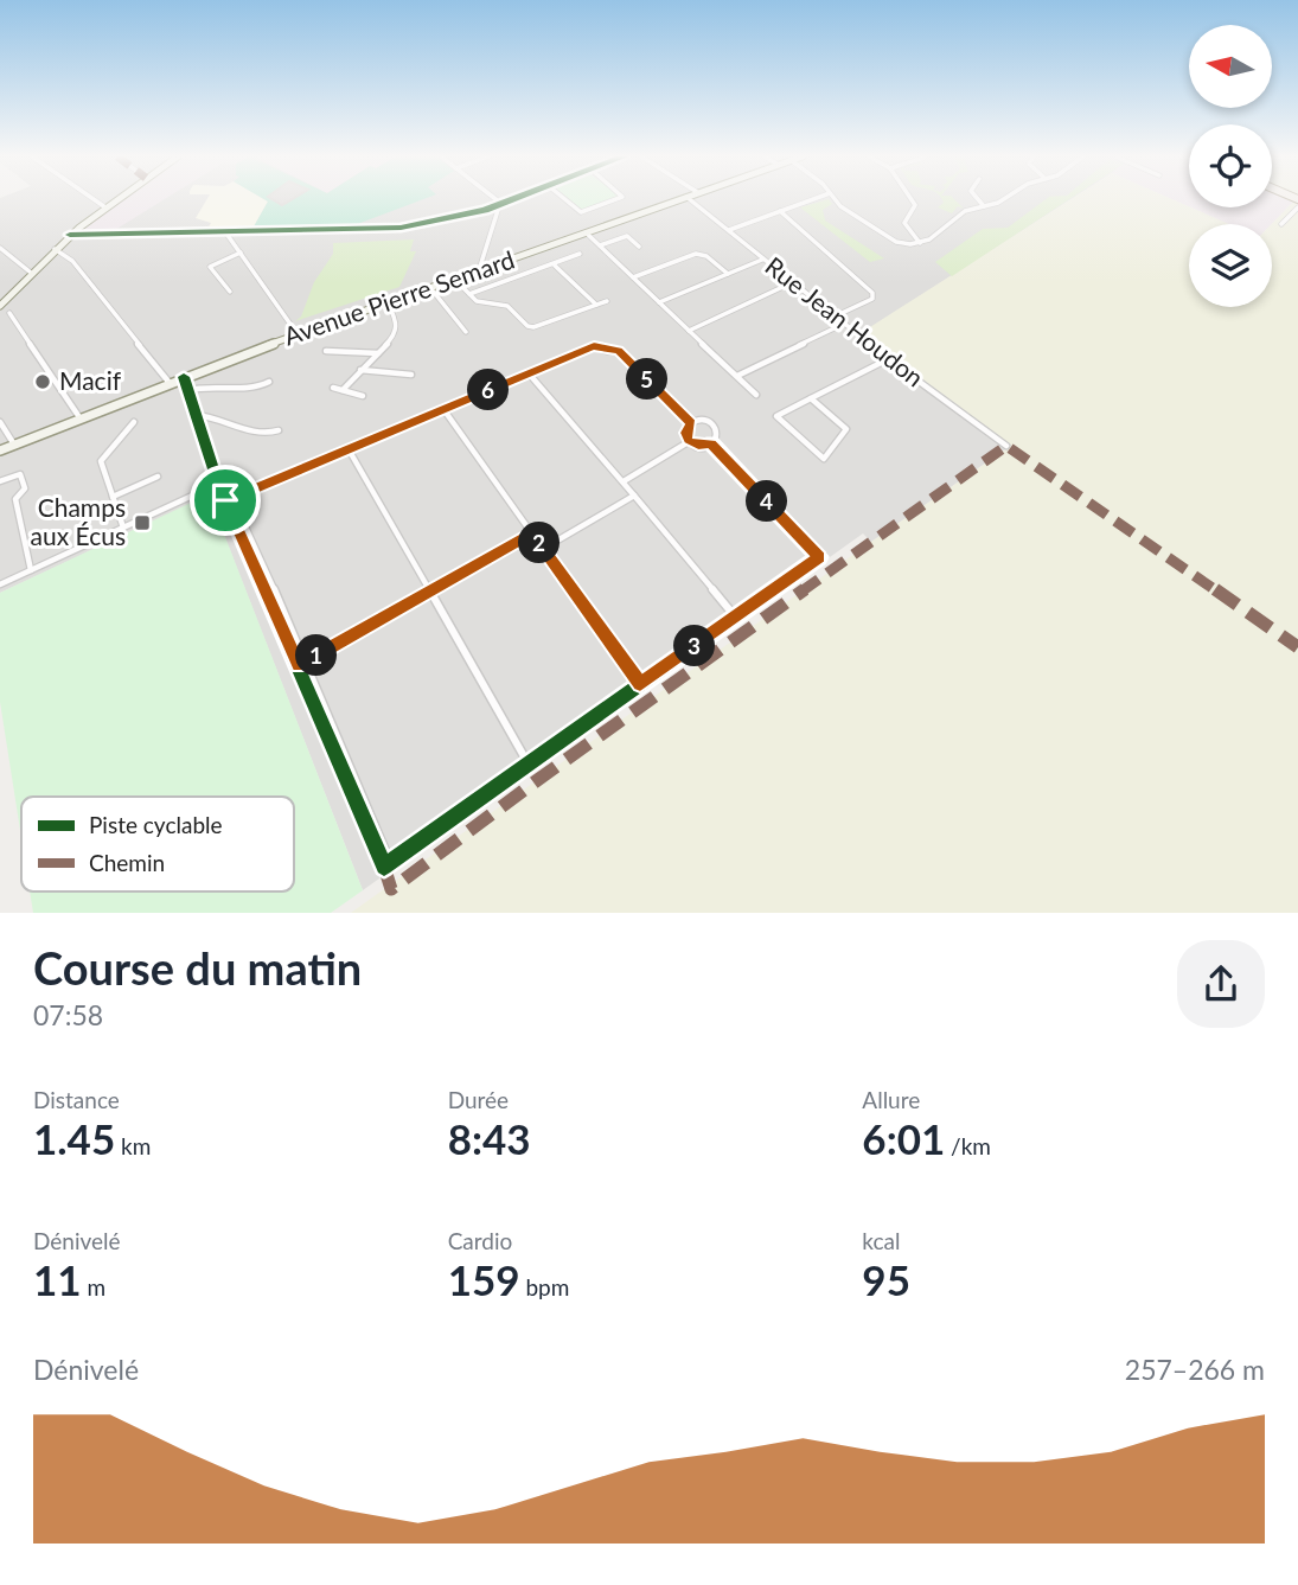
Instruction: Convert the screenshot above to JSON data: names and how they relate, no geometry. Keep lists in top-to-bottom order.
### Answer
{
  "streets": {
    "main road": ["Avenue Pierre Semard"],
    "street": ["Rue Jean Houdon"]
  },
  "places": {
    "other": ["Macif"],
    "transit": ["Champs aux Écus"]
  },
  "legend": ["Piste cyclable", "Chemin"],
  "north": "left",
  "page": {
    "pins": [
      "5",
      "6",
      "4",
      "2",
      "3",
      "1"
    ],
    "heading": ["Course du matin", "07:58"],
    "stats": [
      ["Distance", "1.45 km"],
      ["Durée", "8:43"],
      ["Allure", "6:01 /km"],
      ["Dénivelé", "11 m"],
      ["Cardio", "159 bpm"],
      ["kcal", "95"]
    ],
    "chart": ["Dénivelé", "257–266 m"]
  }
}
